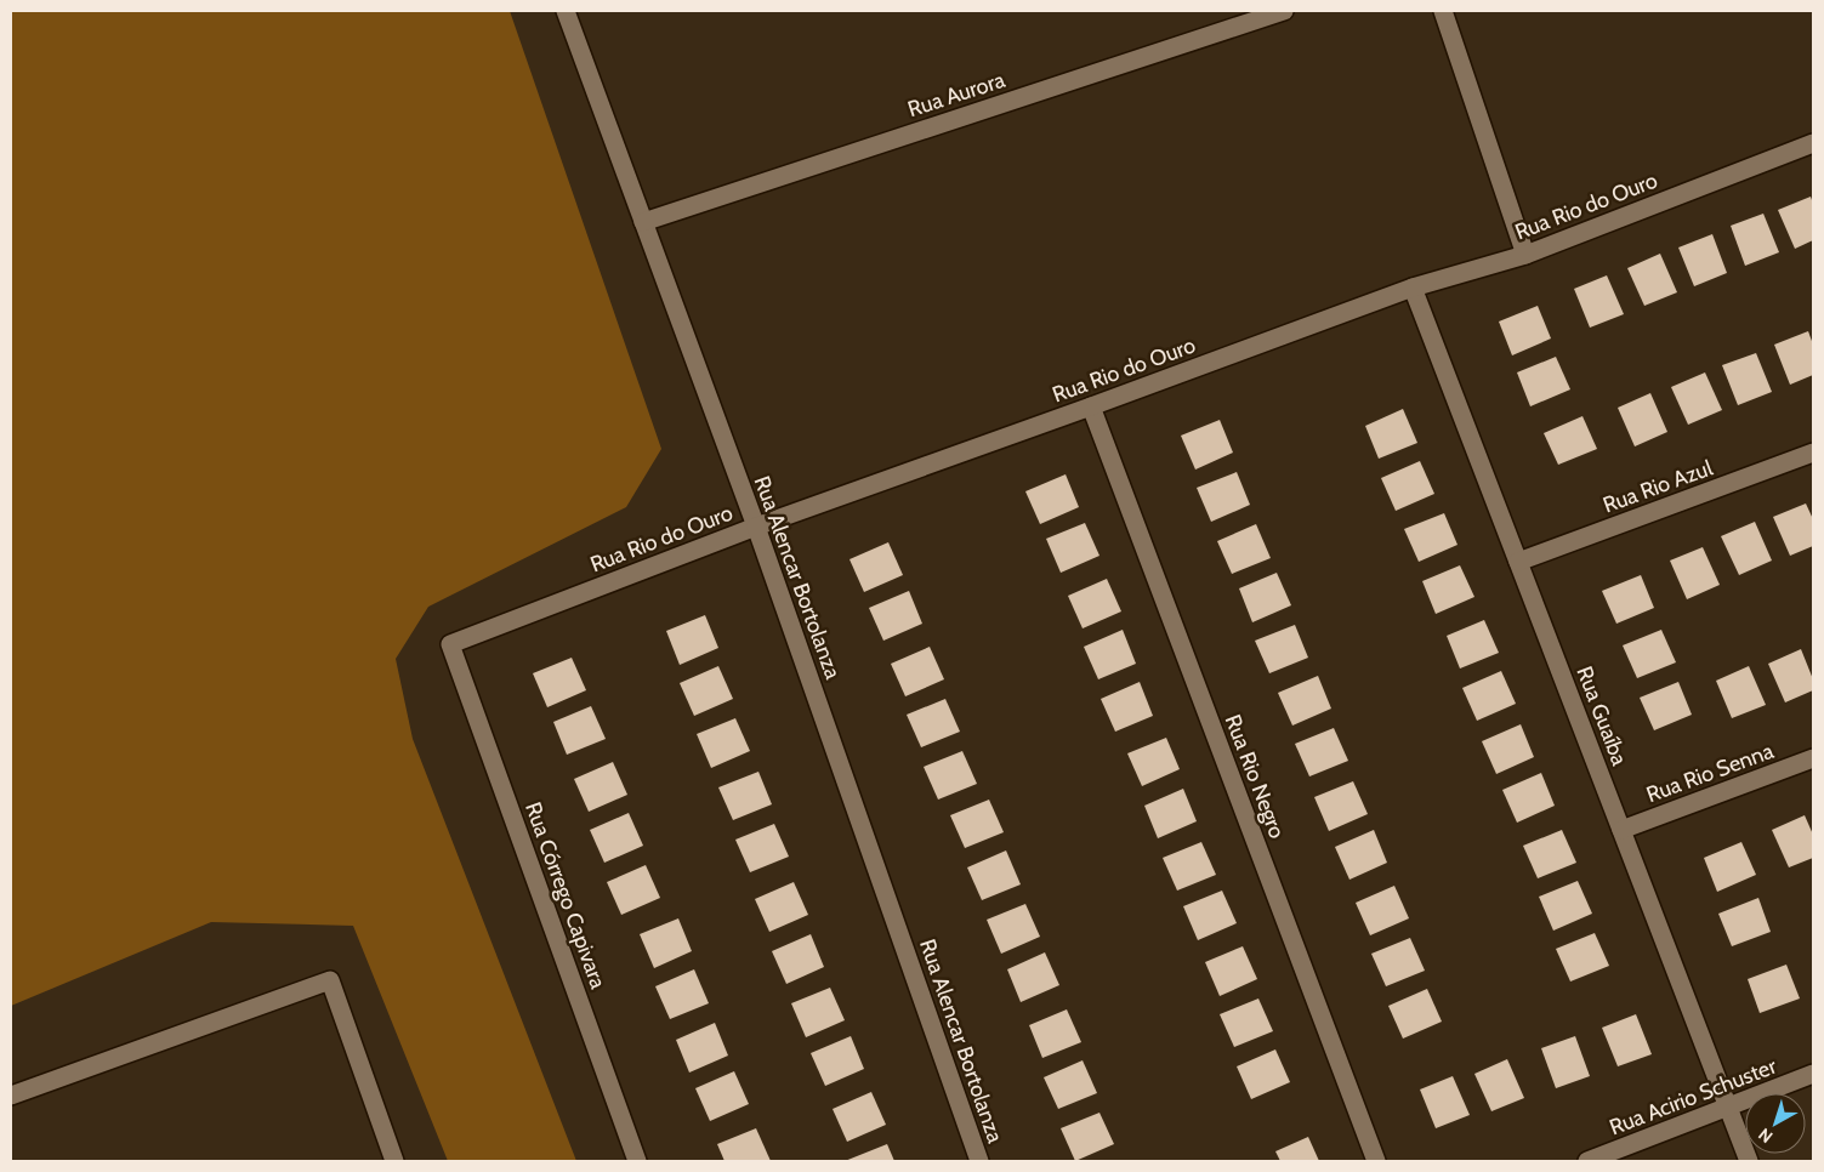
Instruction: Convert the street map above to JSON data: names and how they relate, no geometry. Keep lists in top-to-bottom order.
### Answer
{
  "streets": {
    "street": [
      "Rua Aurora",
      "Rua Rio do Ouro",
      "Rua Rio Azul",
      "Rua Alencar Bortolanza",
      "Rua Guaíba",
      "Rua Rio Senna",
      "Rua Rio Negro",
      "Rua Córrego Capivara",
      "Rua Acirio Schuster"
    ]
  },
  "crossings": [
    ["Rua Aurora", "Rua Alencar Bortolanza"],
    ["Rua Rio do Ouro", "Rua Alencar Bortolanza"],
    ["Rua Rio do Ouro", "Rua Guaíba"],
    ["Rua Rio do Ouro", "Rua Rio Negro"],
    ["Rua Rio do Ouro", "Rua Córrego Capivara"],
    ["Rua Rio Azul", "Rua Guaíba"],
    ["Rua Guaíba", "Rua Rio Senna"],
    ["Rua Guaíba", "Rua Acirio Schuster"]
  ],
  "north": "bottom left"
}
